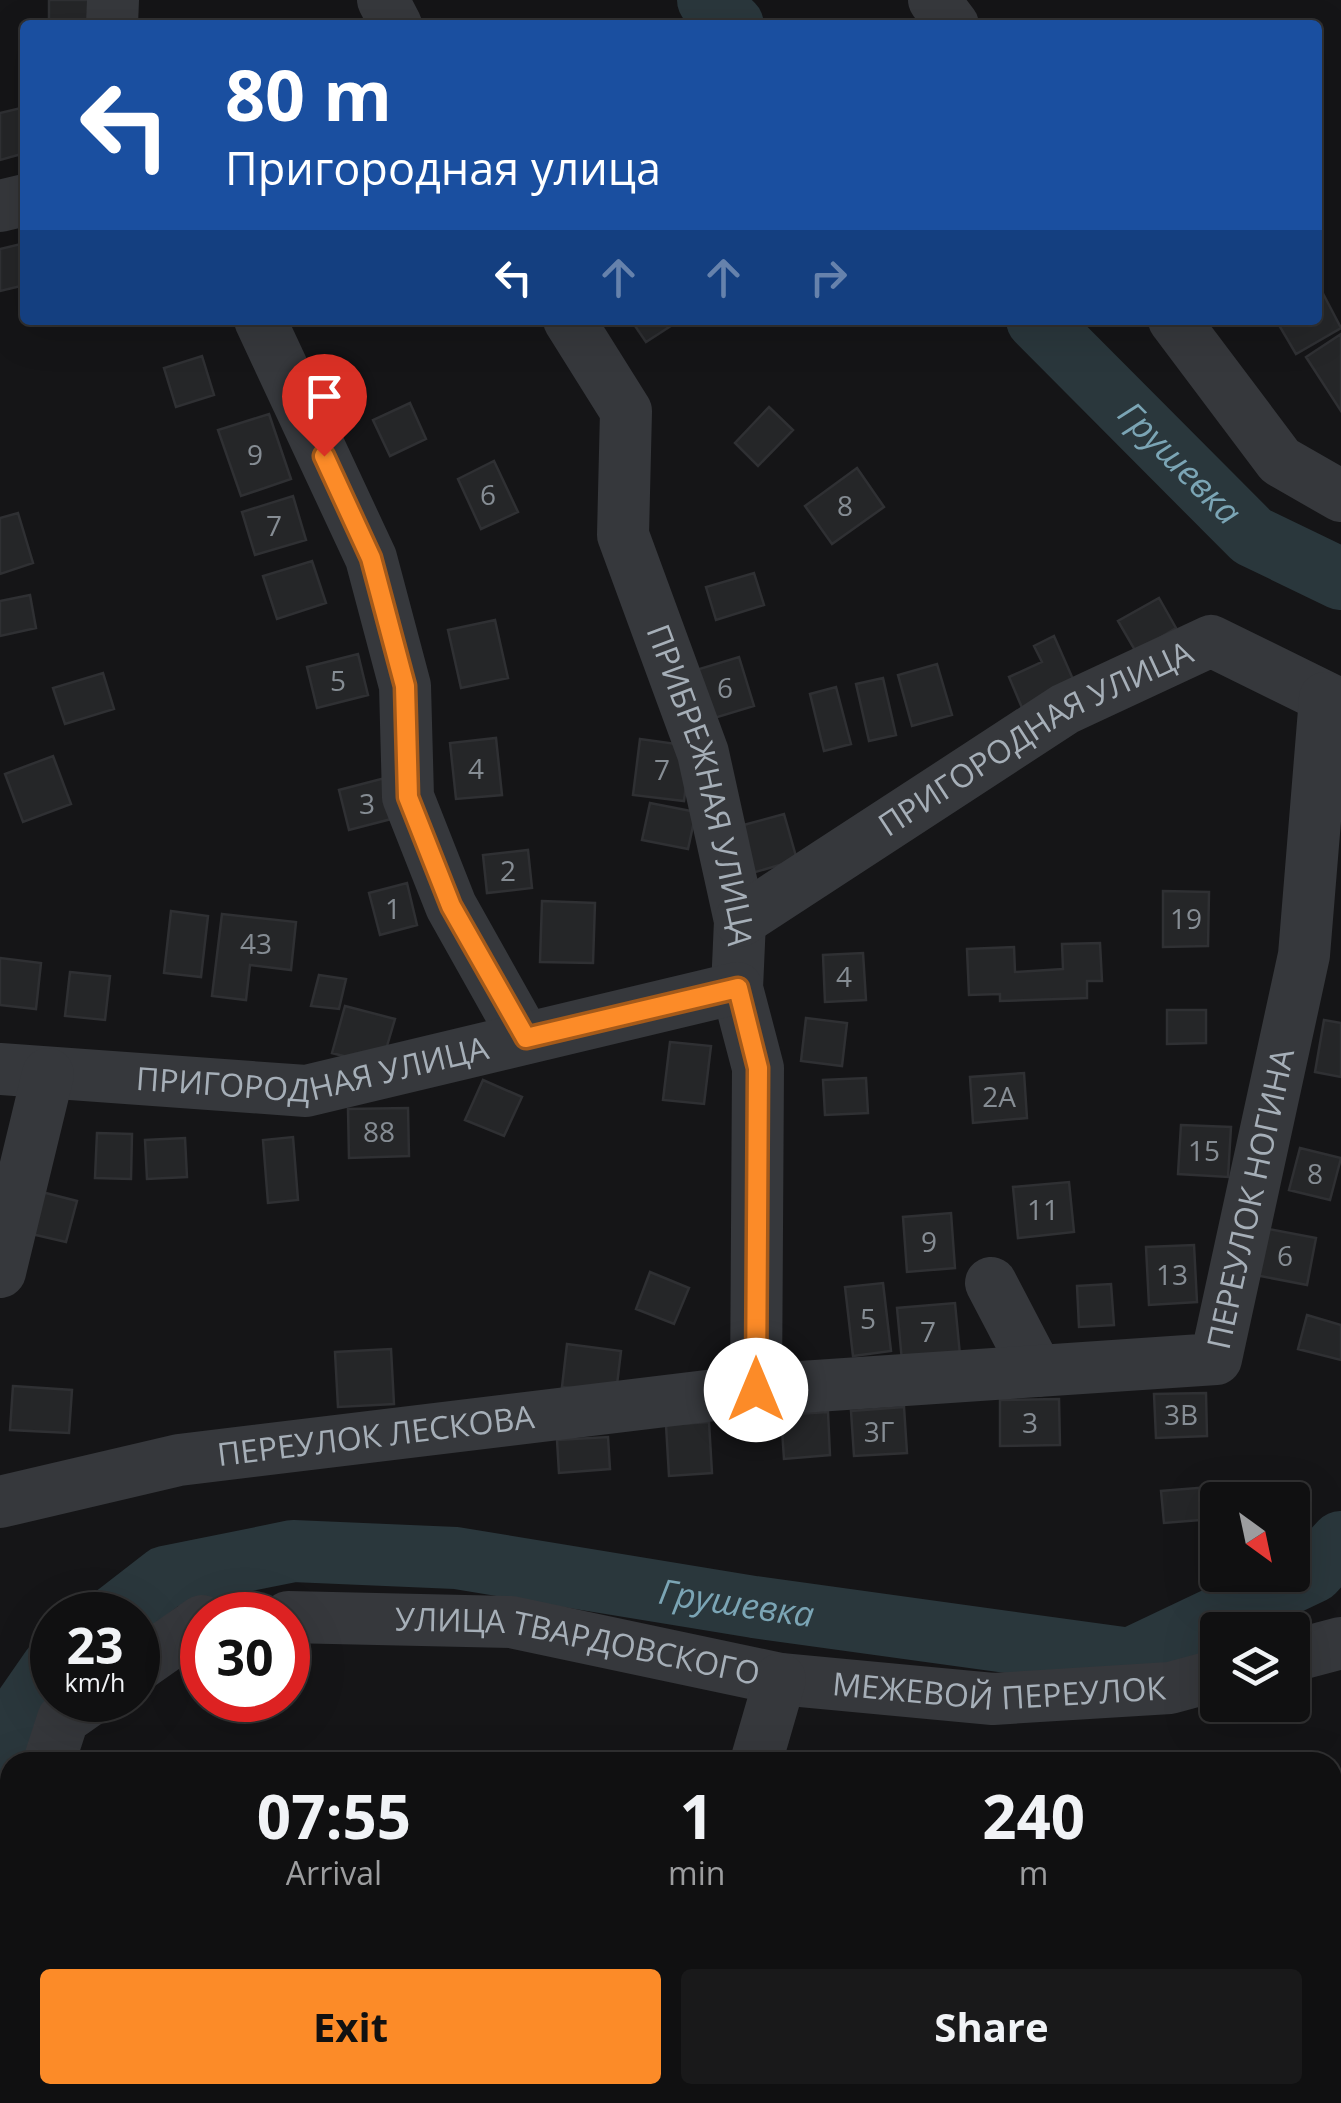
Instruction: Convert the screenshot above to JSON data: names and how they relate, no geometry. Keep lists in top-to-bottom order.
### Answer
{
  "streets": {
    "street": [
      "ПРИГОРОДНАЯ УЛИЦА",
      "ПРИБРЕЖНАЯ УЛИЦА",
      "ПЕРЕУЛОК НОГИНА",
      "ПЕРЕУЛОК ЛЕСКОВА",
      "УЛИЦА ТВАРДОВСКОГО",
      "МЕЖЕВОЙ ПЕРЕУЛОК"
    ]
  },
  "crossings": [
    ["ПРИГОРОДНАЯ УЛИЦА", "ПРИБРЕЖНАЯ УЛИЦА"],
    ["ПРИГОРОДНАЯ УЛИЦА", "ПЕРЕУЛОК НОГИНА"],
    ["ПРИБРЕЖНАЯ УЛИЦА", "ПЕРЕУЛОК НОГИНА"],
    ["ПРИБРЕЖНАЯ УЛИЦА", "ПЕРЕУЛОК ЛЕСКОВА"],
    ["ПЕРЕУЛОК НОГИНА", "ПЕРЕУЛОК ЛЕСКОВА"],
    ["УЛИЦА ТВАРДОВСКОГО", "МЕЖЕВОЙ ПЕРЕУЛОК"]
  ],
  "water": ["Грушевка"],
  "house_numbers": [
    "9",
    "6",
    "8",
    "7",
    "5",
    "6",
    "4",
    "7",
    "3",
    "2",
    "1",
    "19",
    "43",
    "4",
    "2А",
    "88",
    "15",
    "8",
    "11",
    "9",
    "6",
    "13",
    "5",
    "7",
    "3В",
    "3",
    "3Г"
  ],
  "north": "bottom right",
  "page": {
    "turn": ["80 m", "Пригородная улица"],
    "speed": "23 km/h",
    "limit": "30",
    "eta": [
      "07:55",
      "Arrival",
      "1",
      "min",
      "240",
      "m"
    ],
    "buttons": ["Exit", "Share"]
  }
}
